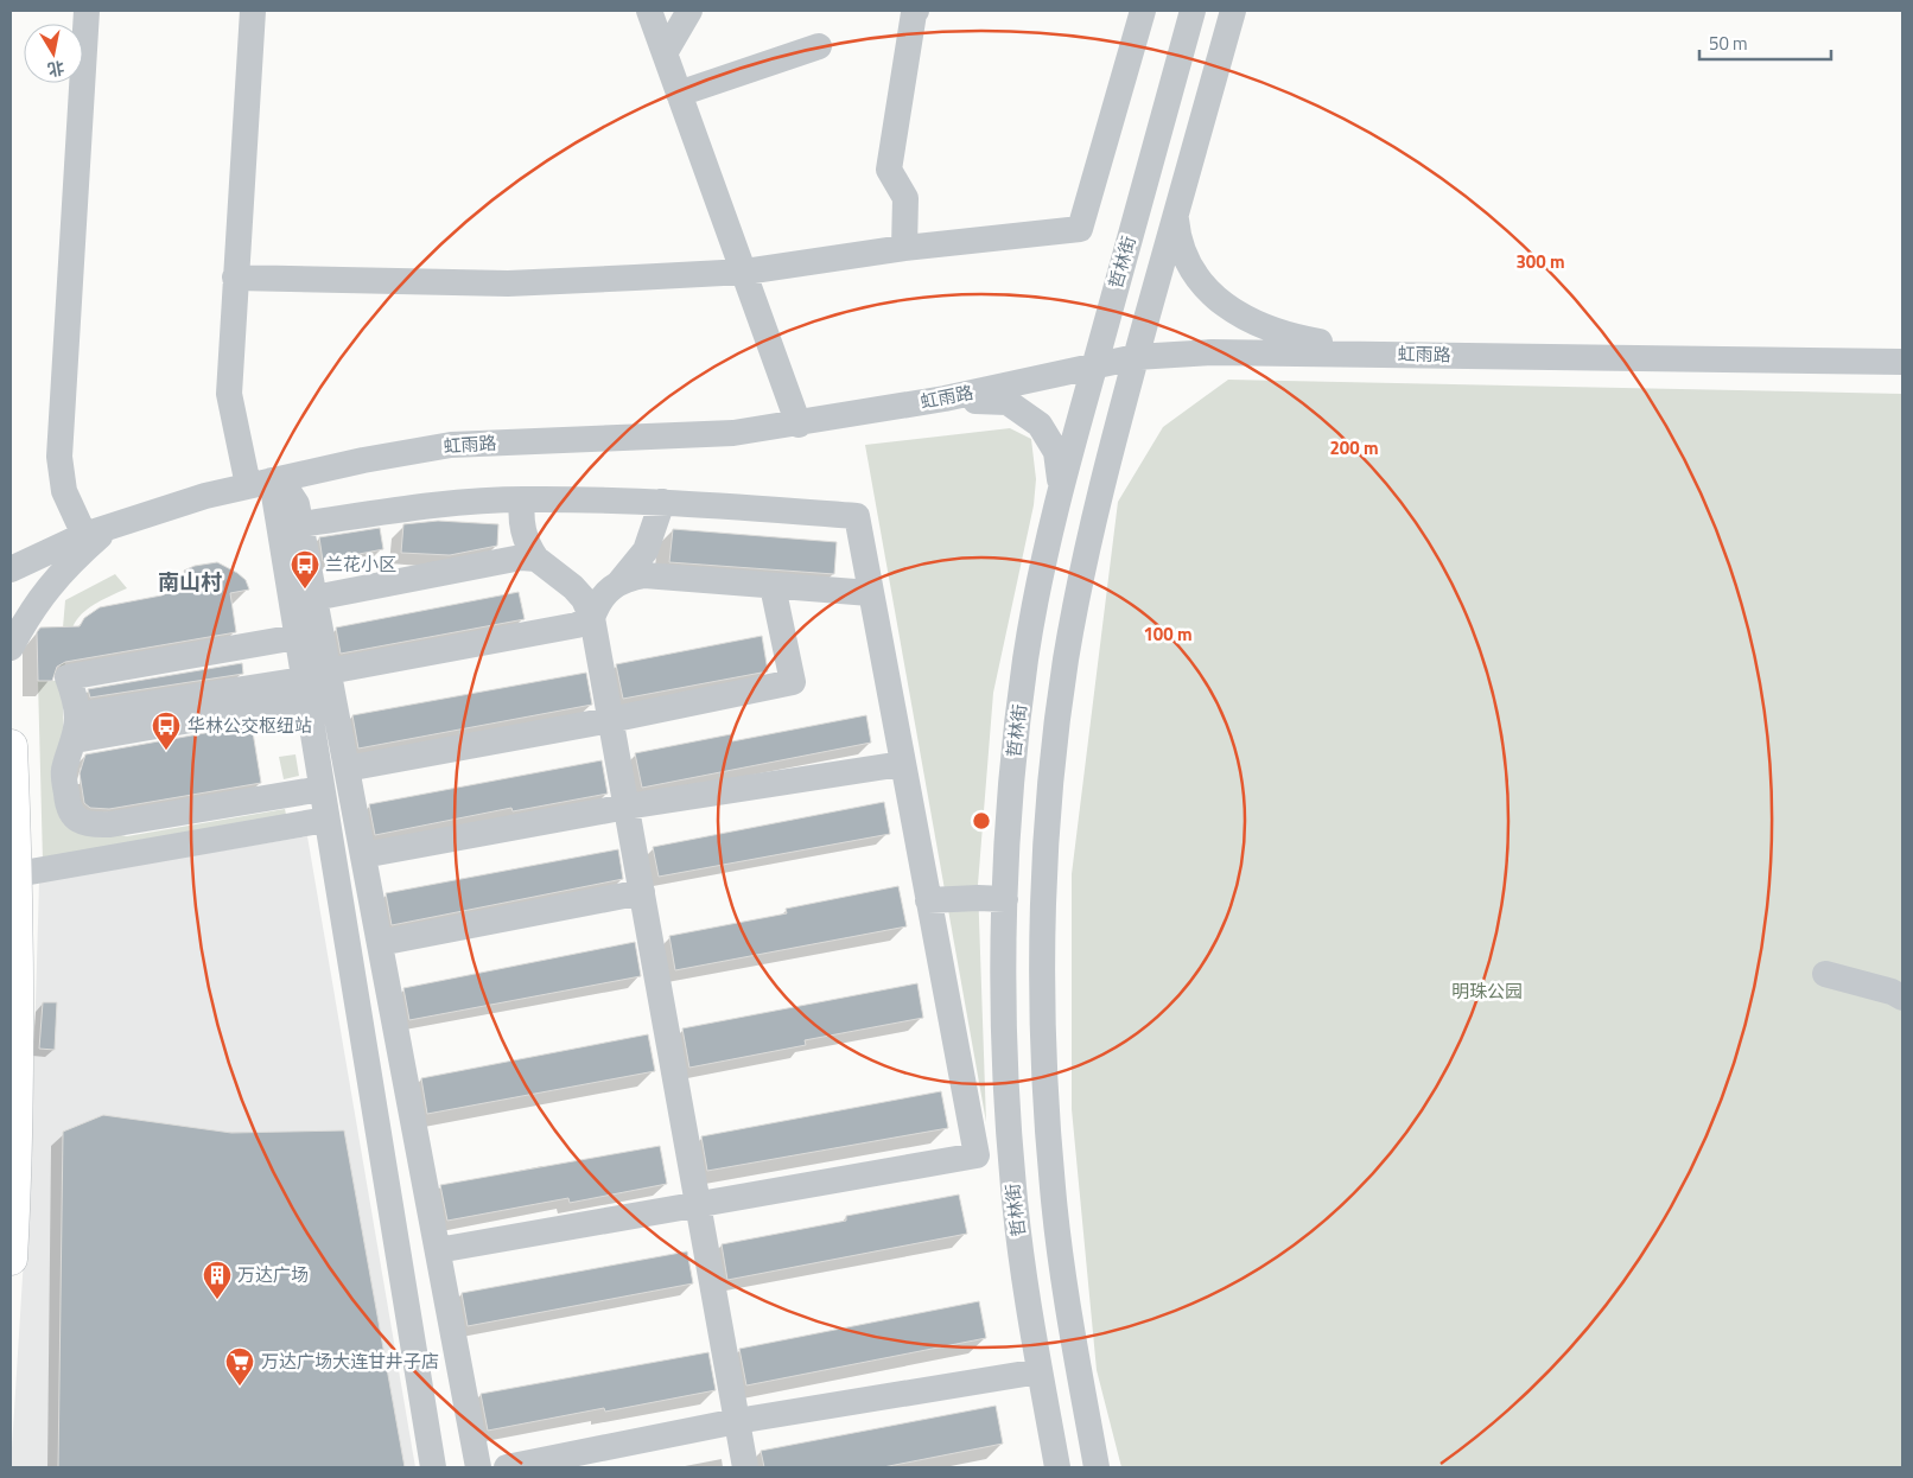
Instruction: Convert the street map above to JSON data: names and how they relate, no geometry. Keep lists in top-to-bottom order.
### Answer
{
  "streets": {
    "street": ["哲林街", "虹雨路"]
  },
  "crossings": [
    ["哲林街", "虹雨路"]
  ],
  "districts": ["南山村"],
  "parks": ["明珠公园"],
  "places": {
    "bus stop": ["兰花小区", "华林公交枢纽站"],
    "building": ["万达广场"],
    "supermarket": ["万达广场大连甘井子店"]
  },
  "scale_bar": "50 m",
  "north": "bottom",
  "rings": ["300 m", "200 m", "100 m"]
}
